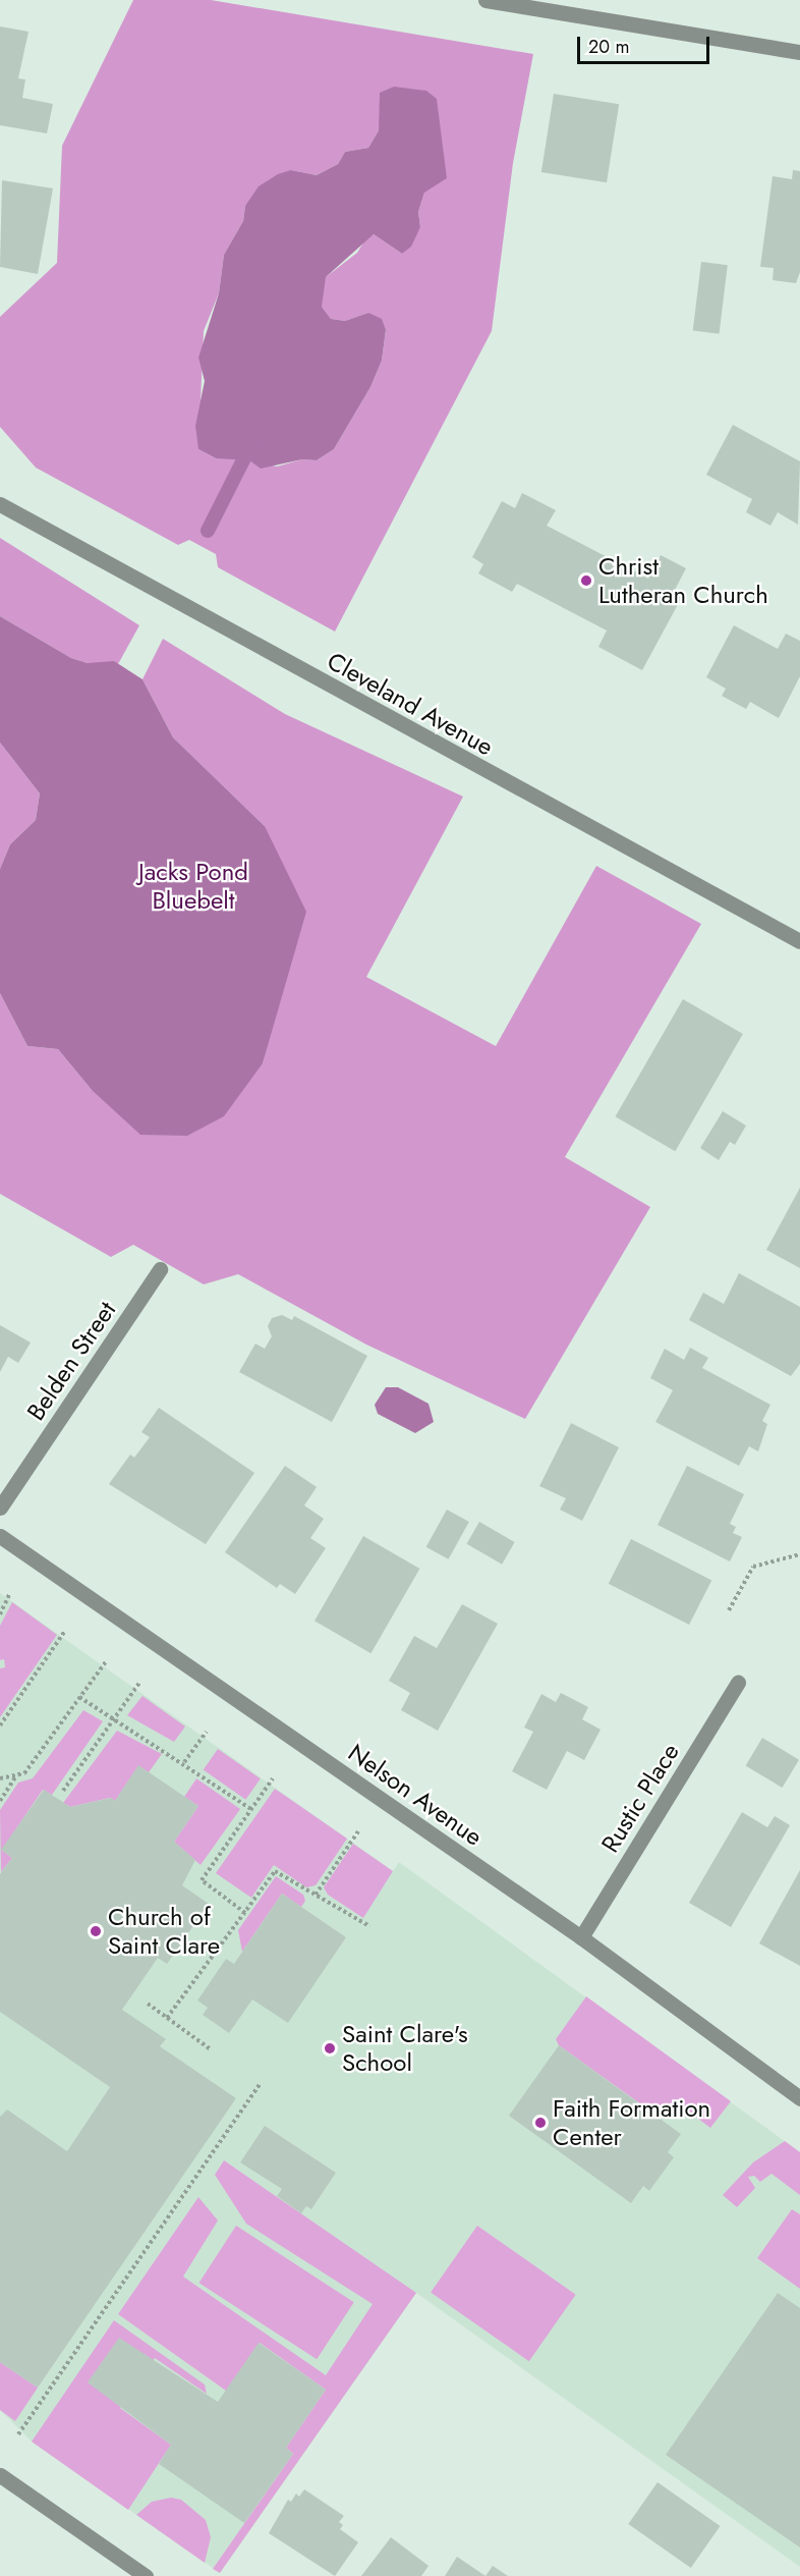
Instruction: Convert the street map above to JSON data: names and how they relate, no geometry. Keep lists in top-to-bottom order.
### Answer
{
  "streets": {
    "street": [
      "Cleveland Avenue",
      "Belden Street",
      "Nelson Avenue",
      "Rustic Place"
    ]
  },
  "crossings": [
    ["Nelson Avenue", "Rustic Place"]
  ],
  "parks": ["Jacks Pond Bluebelt"],
  "places": [
    "Christ Lutheran Church",
    "Church of Saint Clare",
    "Saint Clare's School",
    "Faith Formation Center"
  ],
  "scale_bar": "20 m"
}
